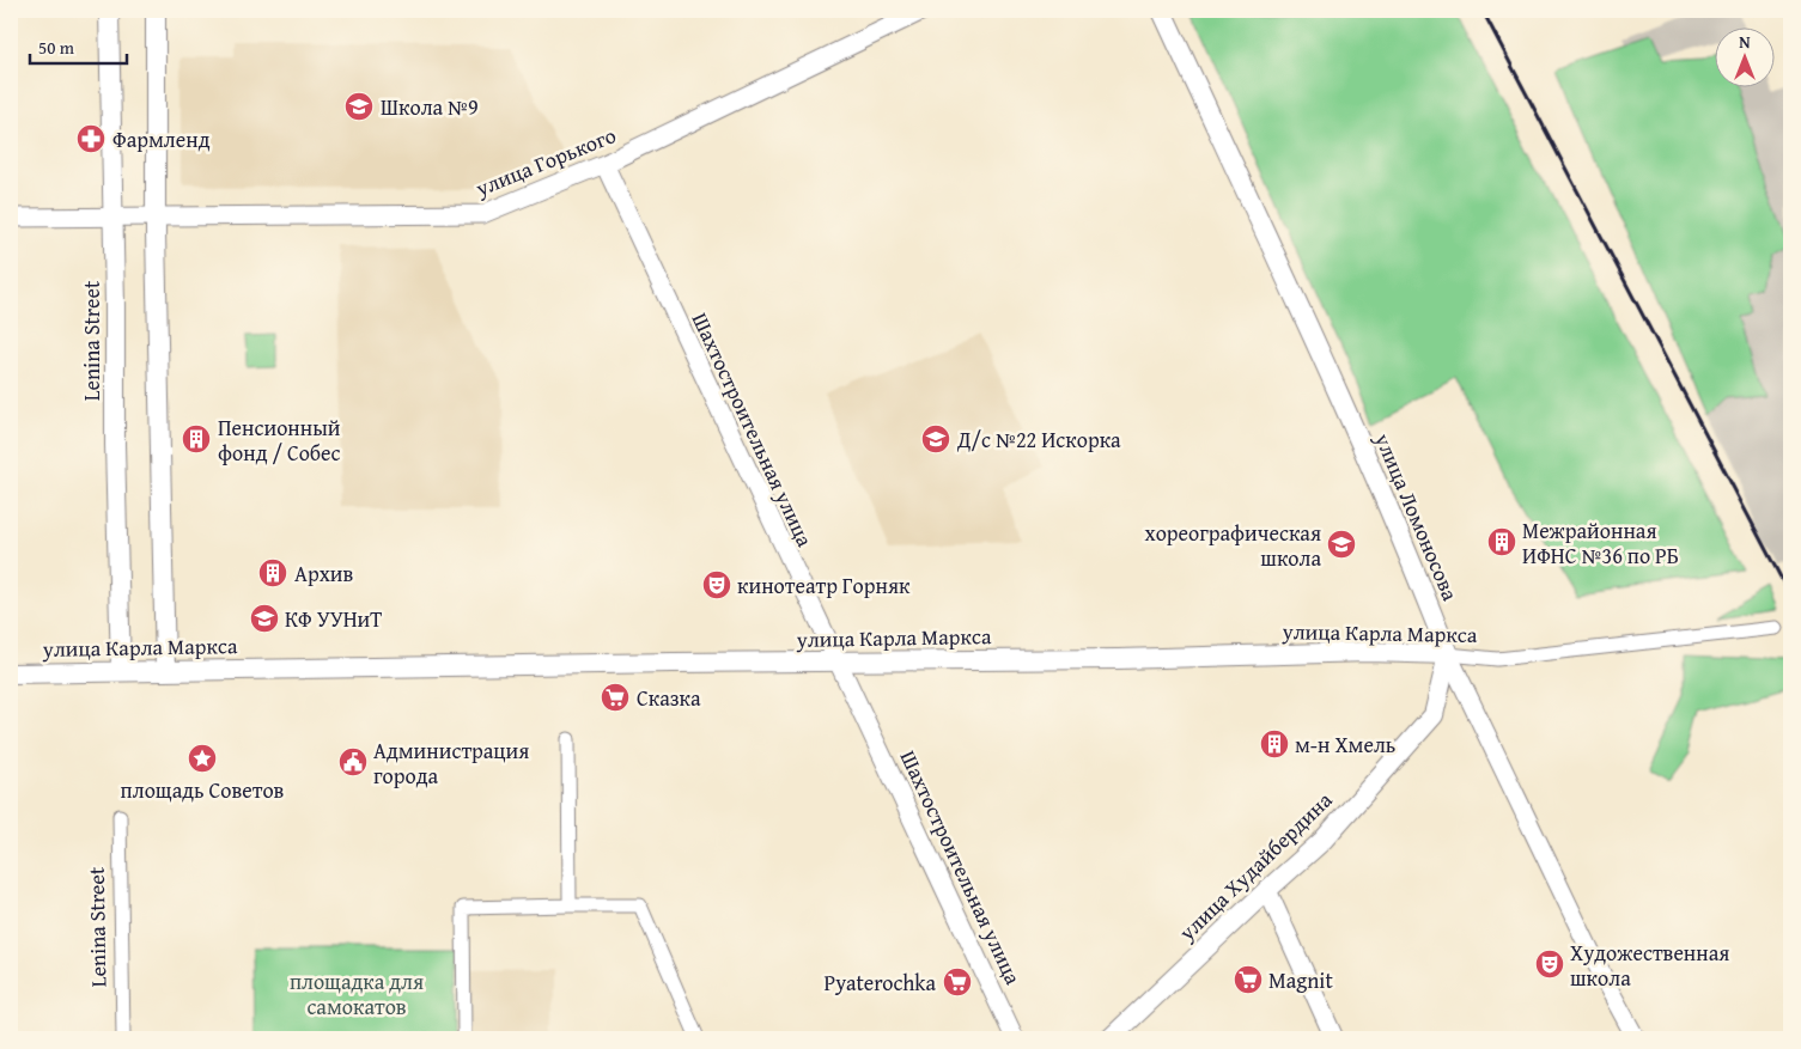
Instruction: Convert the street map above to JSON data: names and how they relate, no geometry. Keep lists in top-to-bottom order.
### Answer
{
  "streets": {
    "main road": [
      "Lenina Street",
      "улица Ломоносова",
      "улица Карла Маркса",
      "улица Худайбердина"
    ],
    "street": ["улица Горького", "Шахтостроительная улица"]
  },
  "crossings": [
    ["улица Горького", "Lenina Street"],
    ["улица Горького", "Шахтостроительная улица"],
    ["Lenina Street", "улица Карла Маркса"],
    ["Шахтостроительная улица", "улица Карла Маркса"],
    ["улица Ломоносова", "улица Карла Маркса"],
    ["улица Ломоносова", "улица Худайбердина"],
    ["улица Карла Маркса", "улица Худайбердина"]
  ],
  "parks": ["площадка для самокатов"],
  "places": {
    "school or university": [
      "Школа №9",
      "Д/с №22 Искорка",
      "хореографическая школа",
      "КФ УУНиТ"
    ],
    "pharmacy": ["Фармленд"],
    "building": [
      "Пенсионный фонд / Собес",
      "Межрайонная ИФНС №36 по РБ",
      "Архив",
      "м-н Хмель"
    ],
    "theatre": ["кинотеатр Горняк", "Художественная школа"],
    "supermarket": ["Сказка", "Magnit", "Pyaterochka"],
    "place": ["площадь Советов"],
    "public building": ["Администрация города"]
  },
  "scale_bar": "50 m",
  "north": "top"
}
